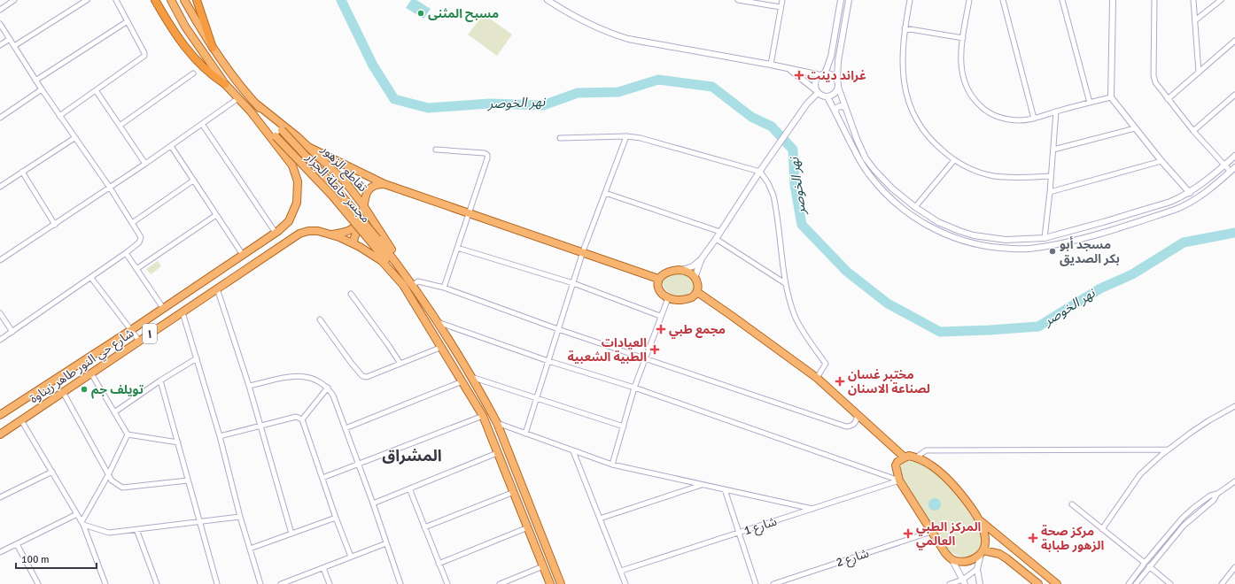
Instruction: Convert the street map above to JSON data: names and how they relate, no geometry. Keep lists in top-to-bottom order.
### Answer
{
  "streets": {
    "main road": [
      "تقاطع الزهور",
      "مجسر حاملة الجرار",
      "١",
      "شارع حي النور طاهر زيناوة"
    ],
    "street": ["شارع 1", "شارع 2"]
  },
  "crossings": [
    ["تقاطع الزهور", "مجسر حاملة الجرار"]
  ],
  "districts": ["المشراق"],
  "water": ["نهر الخوصر"],
  "places": {
    "other": ["مسبح المثنى", "مسجد أبو بكر الصديق", "تويلف جم"],
    "health": [
      "غراند دينت",
      "مجمع طبي",
      "العيادات الطبية الشعبية",
      "مختبر غسان لصناعة الاسنان",
      "المركز الطبي العالمي",
      "مركز صحة الزهور طبابة"
    ]
  },
  "scale_bar": "100 m"
}
